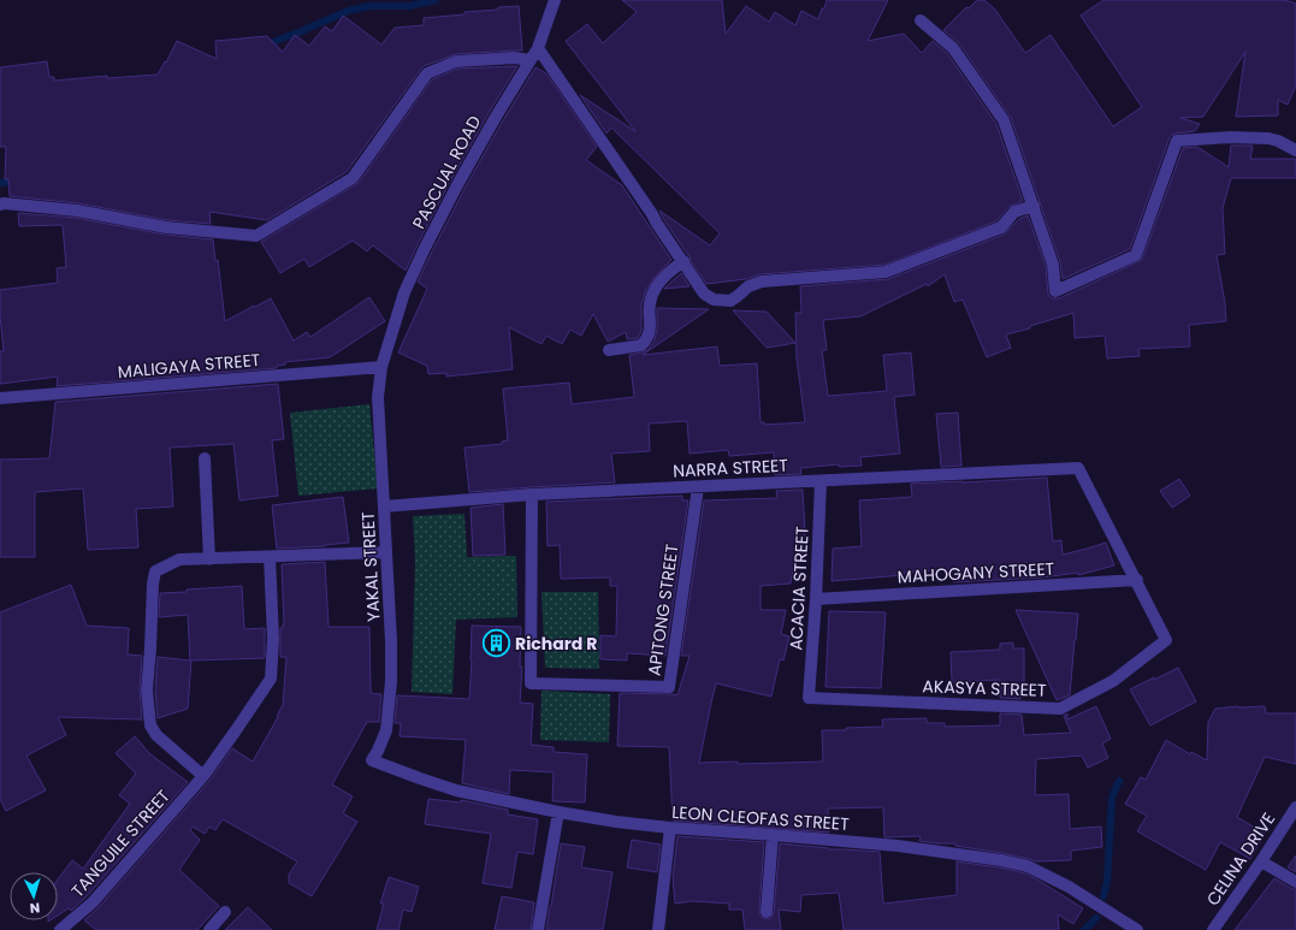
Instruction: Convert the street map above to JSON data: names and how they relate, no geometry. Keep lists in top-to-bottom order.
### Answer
{
  "streets": {
    "street": [
      "PASCUAL ROAD",
      "MALIGAYA STREET",
      "NARRA STREET",
      "YAKAL STREET",
      "MAHOGANY STREET",
      "ACACIA STREET",
      "APITONG STREET",
      "AKASYA STREET",
      "LEON CLEOFAS STREET",
      "TANGUILE STREET",
      "CELINA DRIVE"
    ]
  },
  "crossings": [
    ["PASCUAL ROAD", "MALIGAYA STREET"],
    ["PASCUAL ROAD", "YAKAL STREET"],
    ["MALIGAYA STREET", "YAKAL STREET"],
    ["NARRA STREET", "YAKAL STREET"],
    ["NARRA STREET", "MAHOGANY STREET"],
    ["NARRA STREET", "ACACIA STREET"],
    ["NARRA STREET", "APITONG STREET"],
    ["NARRA STREET", "AKASYA STREET"],
    ["YAKAL STREET", "LEON CLEOFAS STREET"],
    ["MAHOGANY STREET", "ACACIA STREET"],
    ["MAHOGANY STREET", "AKASYA STREET"],
    ["ACACIA STREET", "AKASYA STREET"]
  ],
  "places": {
    "building": ["Richard R"]
  },
  "north": "bottom"
}
